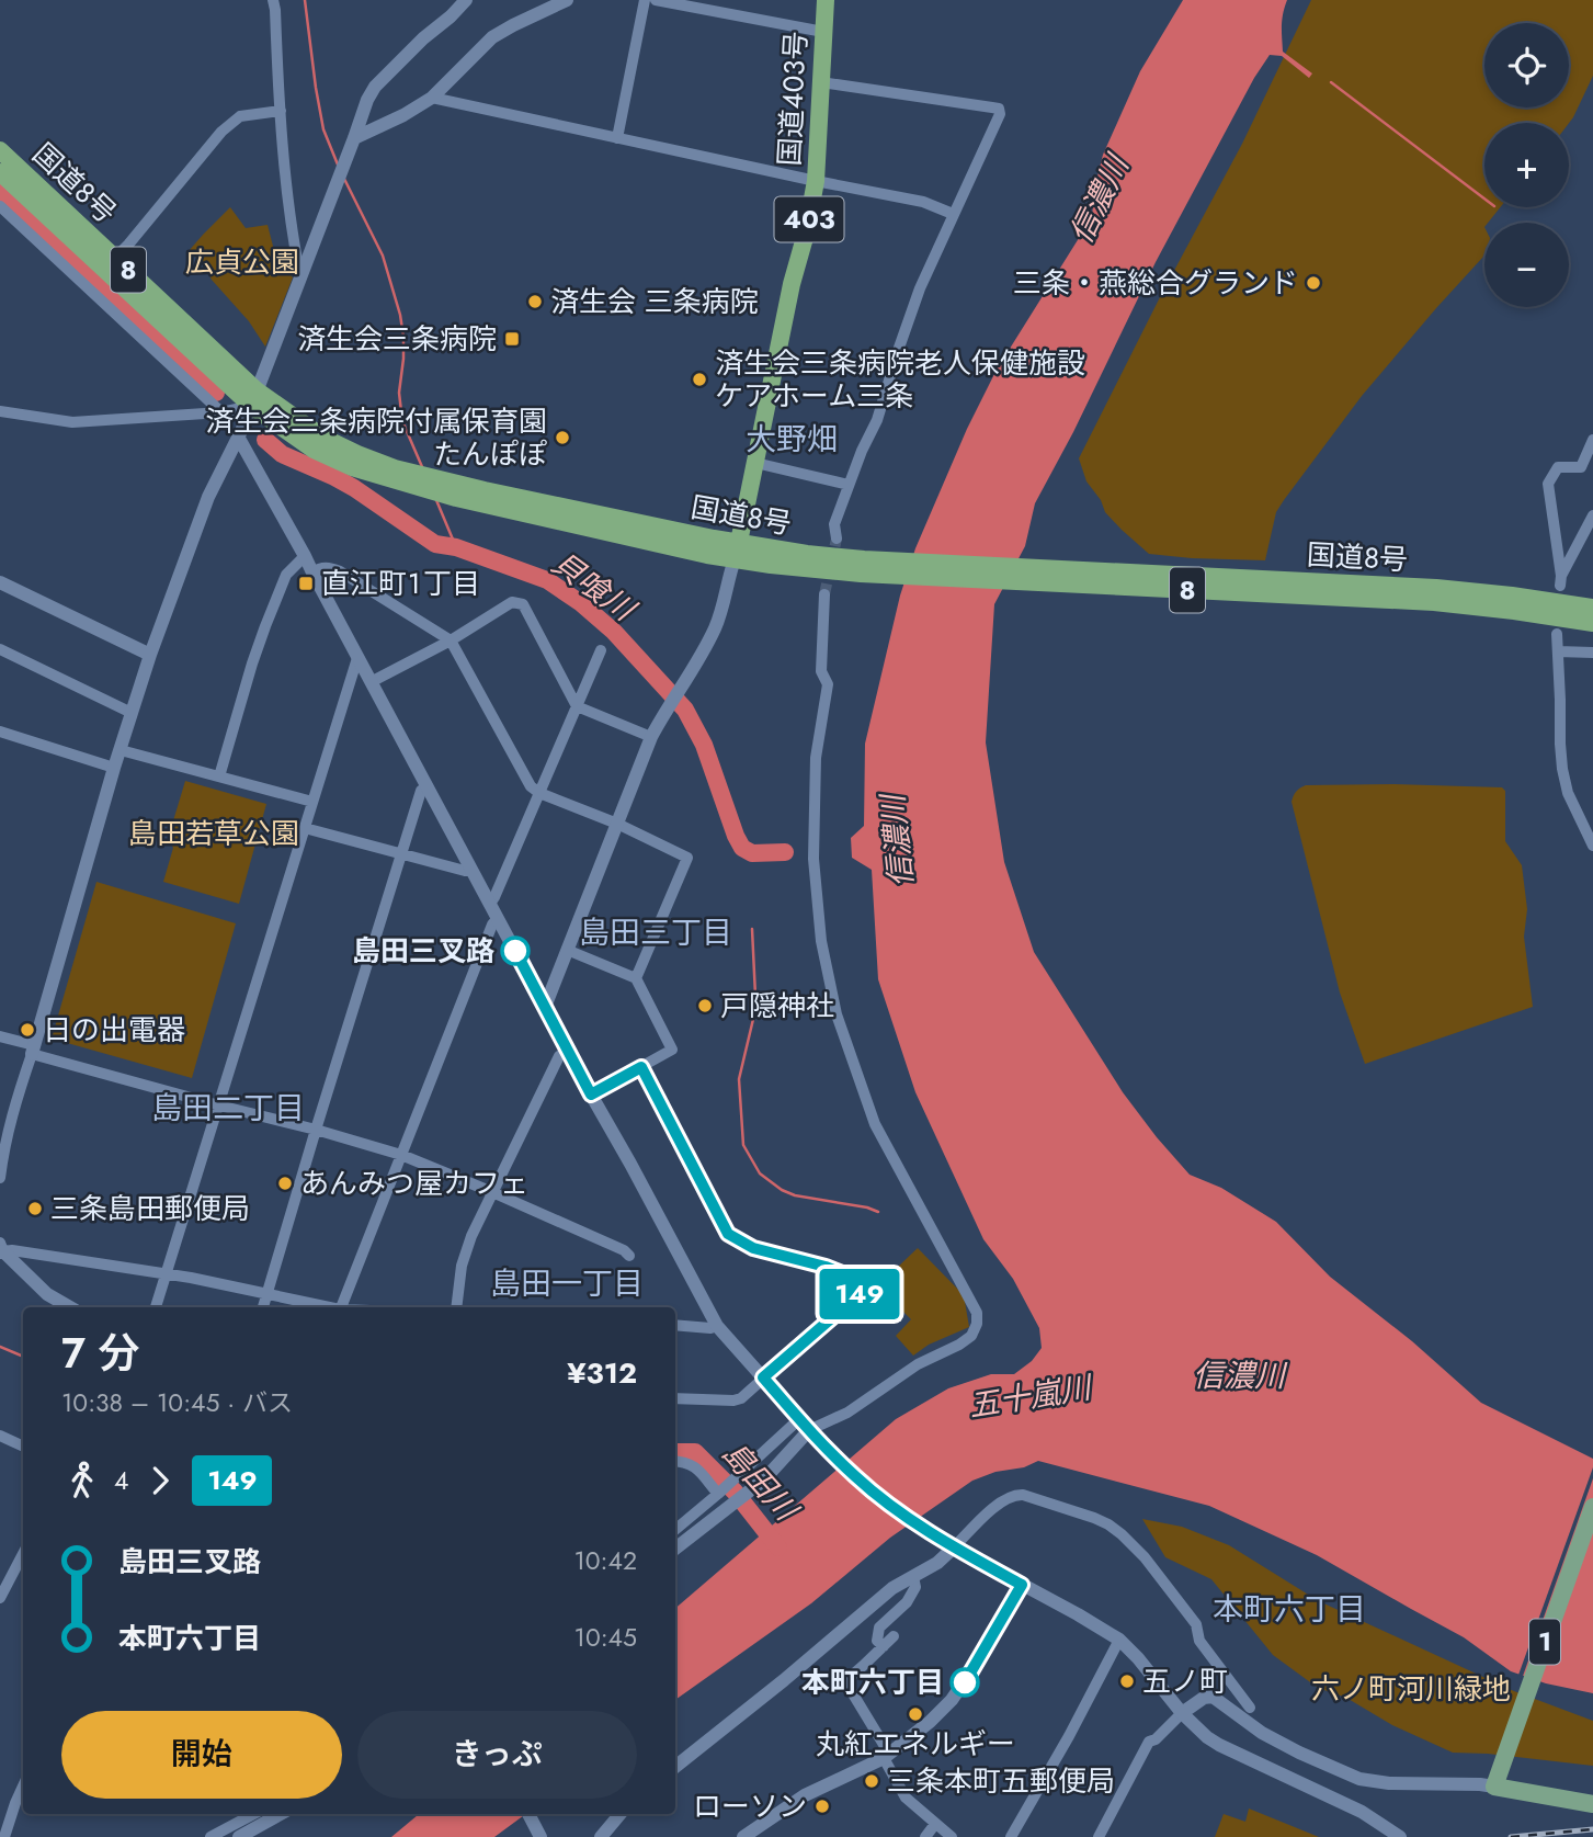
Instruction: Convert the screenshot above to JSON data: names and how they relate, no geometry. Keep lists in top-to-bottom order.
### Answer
{
  "streets": {
    "highway": [
      "国道403号",
      "国道8号",
      "403",
      "8"
    ],
    "main road": ["1"]
  },
  "crossings": [
    ["国道403号", "国道8号"]
  ],
  "districts": [
    "大野畑",
    "島田三丁目",
    "島田二丁目",
    "島田一丁目",
    "本町六丁目"
  ],
  "water": [
    "信濃川",
    "貝喰川",
    "五十嵐川",
    "島田川"
  ],
  "parks": ["広貞公園", "島田若草公園", "六ノ町河川緑地"],
  "places": {
    "other": [
      "三条・燕総合グランド",
      "済生会 三条病院",
      "済生会三条病院老人保健施設 ケアホーム三条",
      "済生会三条病院付属保育園 たんぽぽ",
      "島田三叉路",
      "戸隠神社",
      "日の出電器",
      "あんみつ屋カフェ",
      "三条島田郵便局",
      "五ノ町",
      "本町六丁目",
      "丸紅エネルギー",
      "三条本町五郵便局",
      "ローソン"
    ],
    "transit": ["済生会三条病院", "直江町１丁目"]
  },
  "lines": ["bus line 149"],
  "page": {
    "on_map": "149",
    "map_buttons": ["+", "−"],
    "heading": ["7 分", "10:38 – 10:45 · バス", "¥312"],
    "legs": ["4", "149"],
    "list": [
      {
        "name": "島田三叉路",
        "value": "10:42"
      },
      {
        "name": "本町六丁目",
        "value": "10:45"
      }
    ],
    "buttons": ["開始", "きっぷ"]
  }
}
